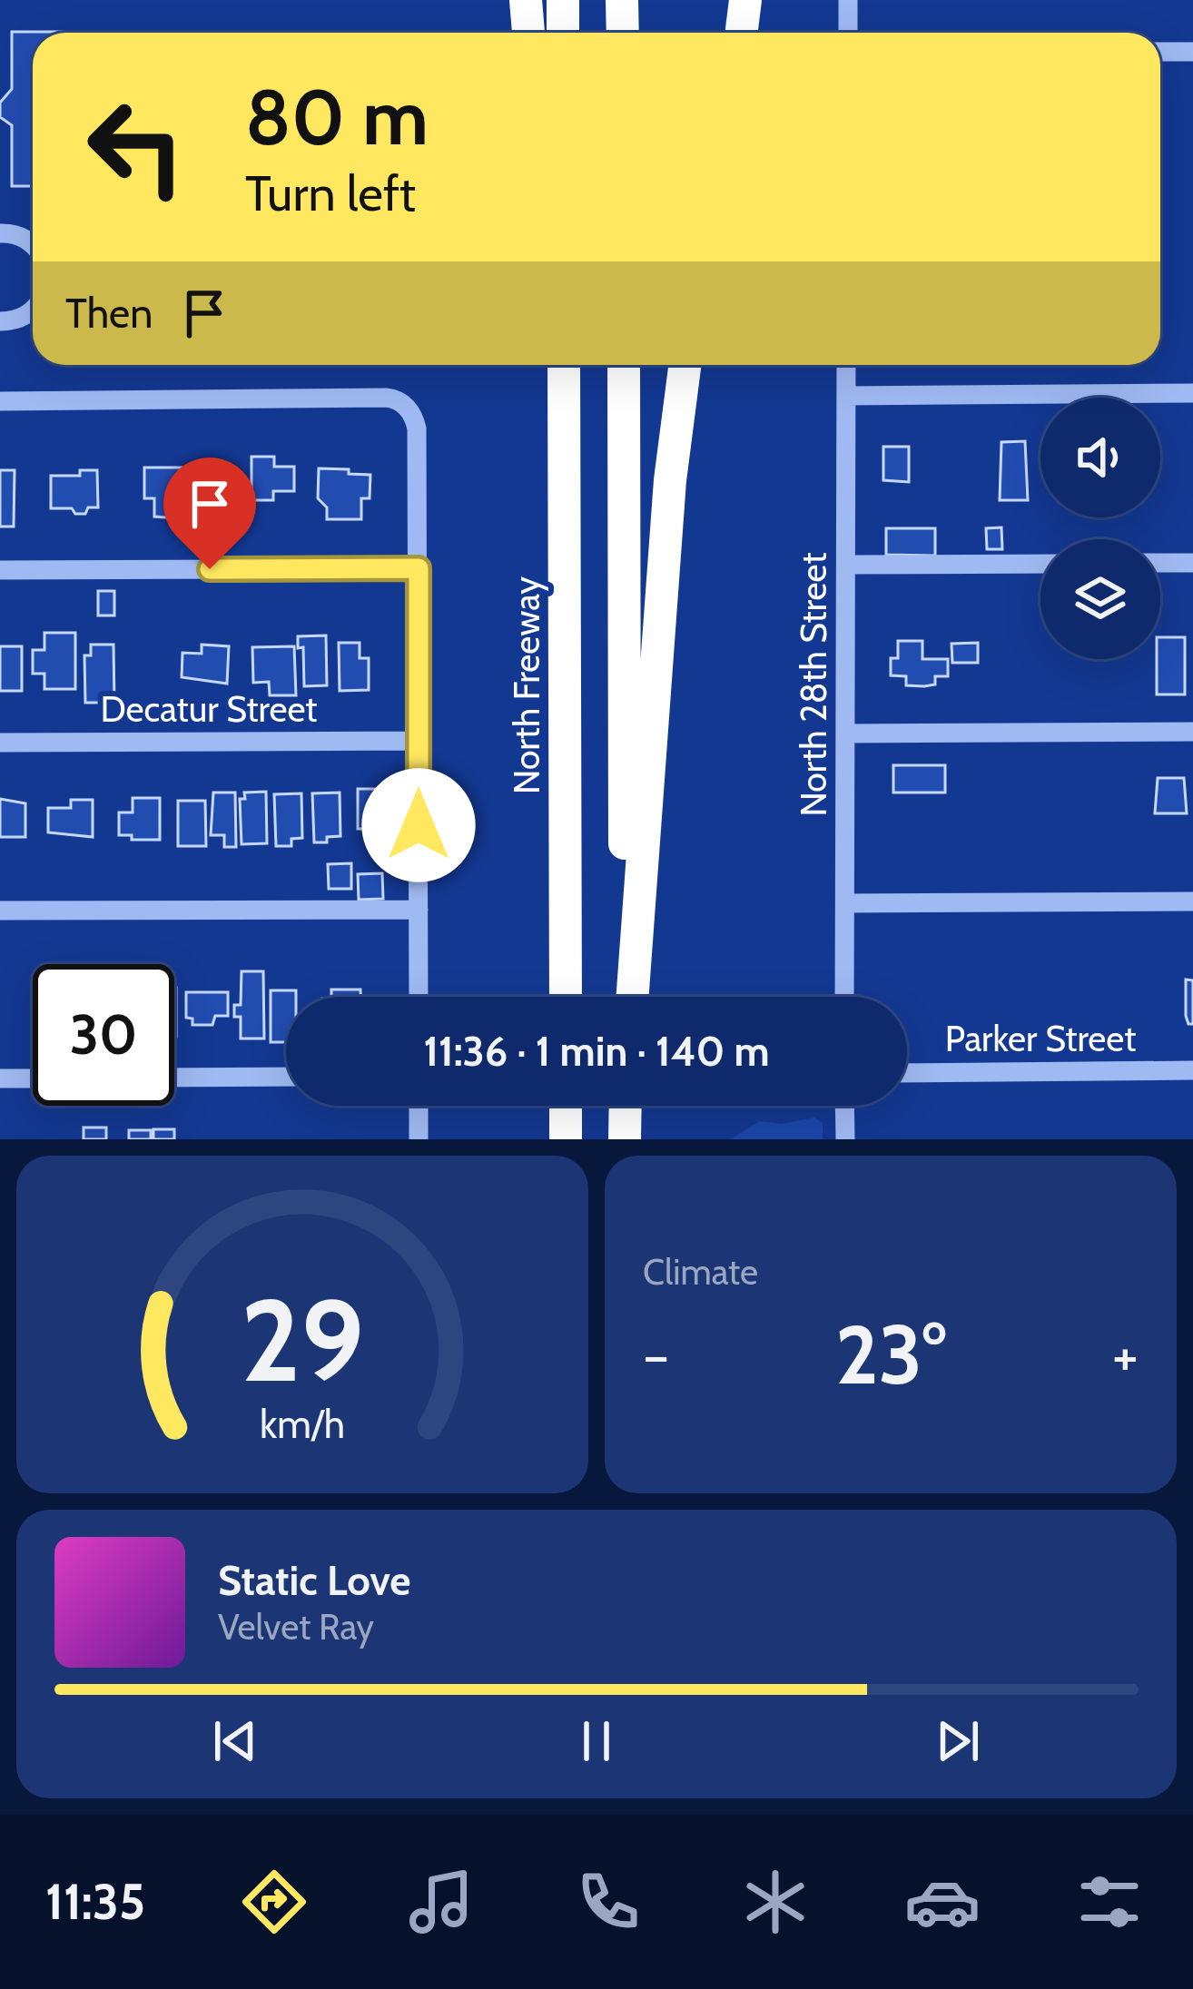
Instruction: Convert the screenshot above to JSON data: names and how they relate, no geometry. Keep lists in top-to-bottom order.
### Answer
{
  "streets": {
    "highway": ["North Freeway"],
    "street": ["North 28th Street", "Decatur Street", "Parker Street"]
  },
  "page": {
    "turn": ["80 m", "Turn left"],
    "then": "Then",
    "limit": "30",
    "trip": "11:36 · 1 min · 140 m",
    "tile": "Climate",
    "heat": ["−", "23°", "+"],
    "song": ["Static Love", "Velvet Ray"],
    "tabs": "11:35",
    "gauge": ["29", "km/h"]
  }
}
